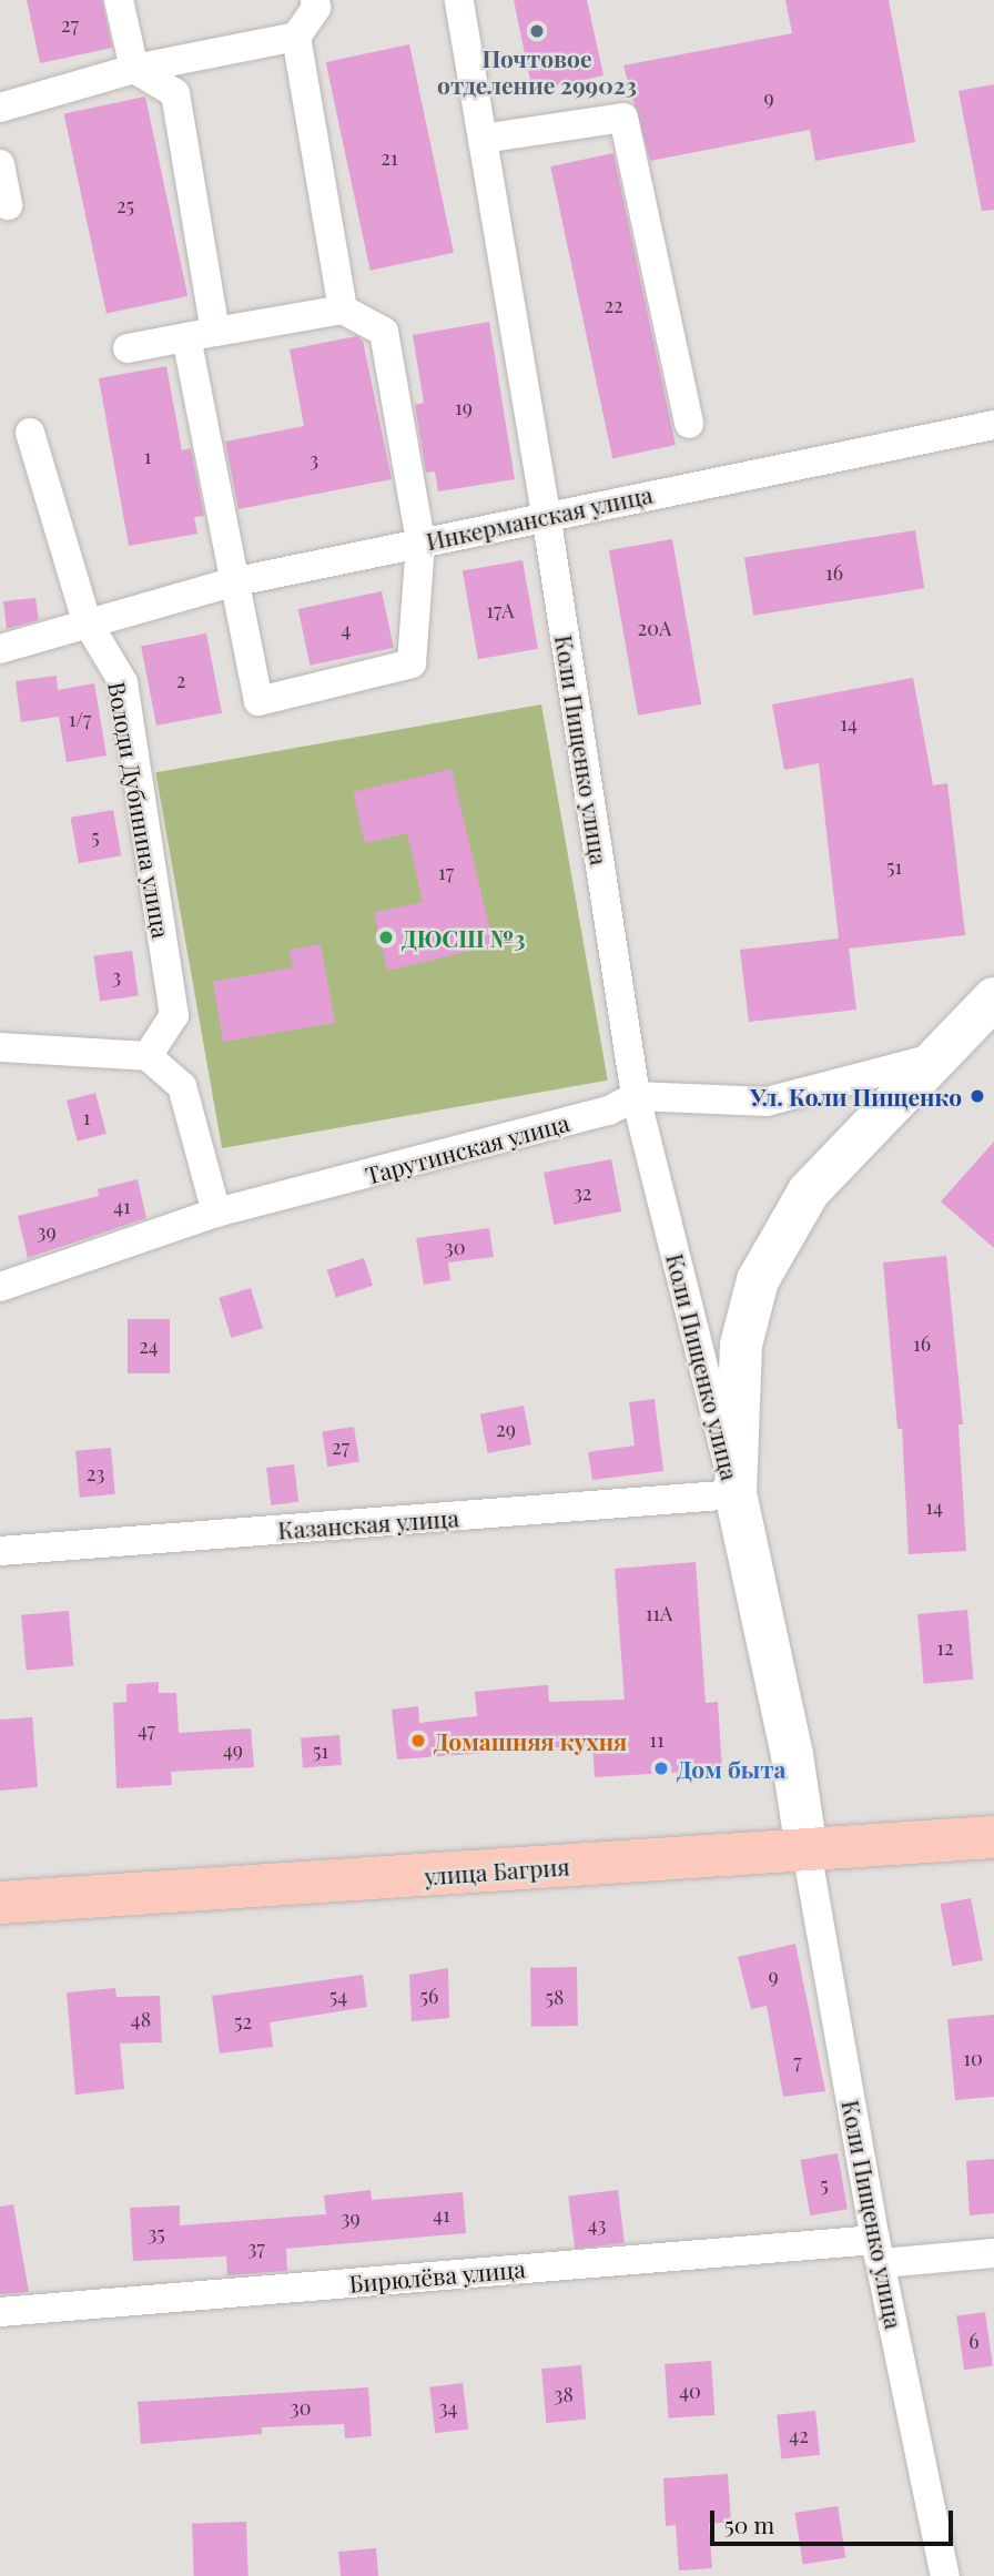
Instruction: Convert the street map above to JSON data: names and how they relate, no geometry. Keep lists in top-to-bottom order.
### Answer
{
  "streets": {
    "main road": ["улица Багрия"],
    "street": [
      "Инкерманская улица",
      "Коли Пищенко улица",
      "Володи Дубинина улица",
      "Тарутинская улица",
      "Казанская улица",
      "Бирюлёва улица"
    ]
  },
  "crossings": [
    ["Инкерманская улица", "Коли Пищенко улица"],
    ["Инкерманская улица", "Володи Дубинина улица"],
    ["Коли Пищенко улица", "Тарутинская улица"],
    ["Коли Пищенко улица", "Казанская улица"],
    ["Коли Пищенко улица", "улица Багрия"],
    ["Коли Пищенко улица", "Бирюлёва улица"]
  ],
  "places": [
    "Почтовое отделение 299023",
    "ДЮСШ №3",
    "Ул. Коли Пищенко",
    "Домашняя кухня",
    "Дом быта"
  ],
  "house_numbers": [
    "27",
    "9",
    "21",
    "25",
    "22",
    "19",
    "1",
    "3",
    "16",
    "17А",
    "20А",
    "4",
    "2",
    "1/7",
    "14",
    "5",
    "51",
    "17",
    "3",
    "1",
    "32",
    "41",
    "39",
    "30",
    "16",
    "24",
    "29",
    "27",
    "23",
    "14",
    "11А",
    "12",
    "47",
    "11",
    "49",
    "51",
    "9",
    "54",
    "56",
    "58",
    "48",
    "52",
    "10",
    "7",
    "5",
    "41",
    "39",
    "43",
    "35",
    "37",
    "6",
    "40",
    "38",
    "30",
    "34",
    "42"
  ],
  "scale_bar": "50 m"
}
